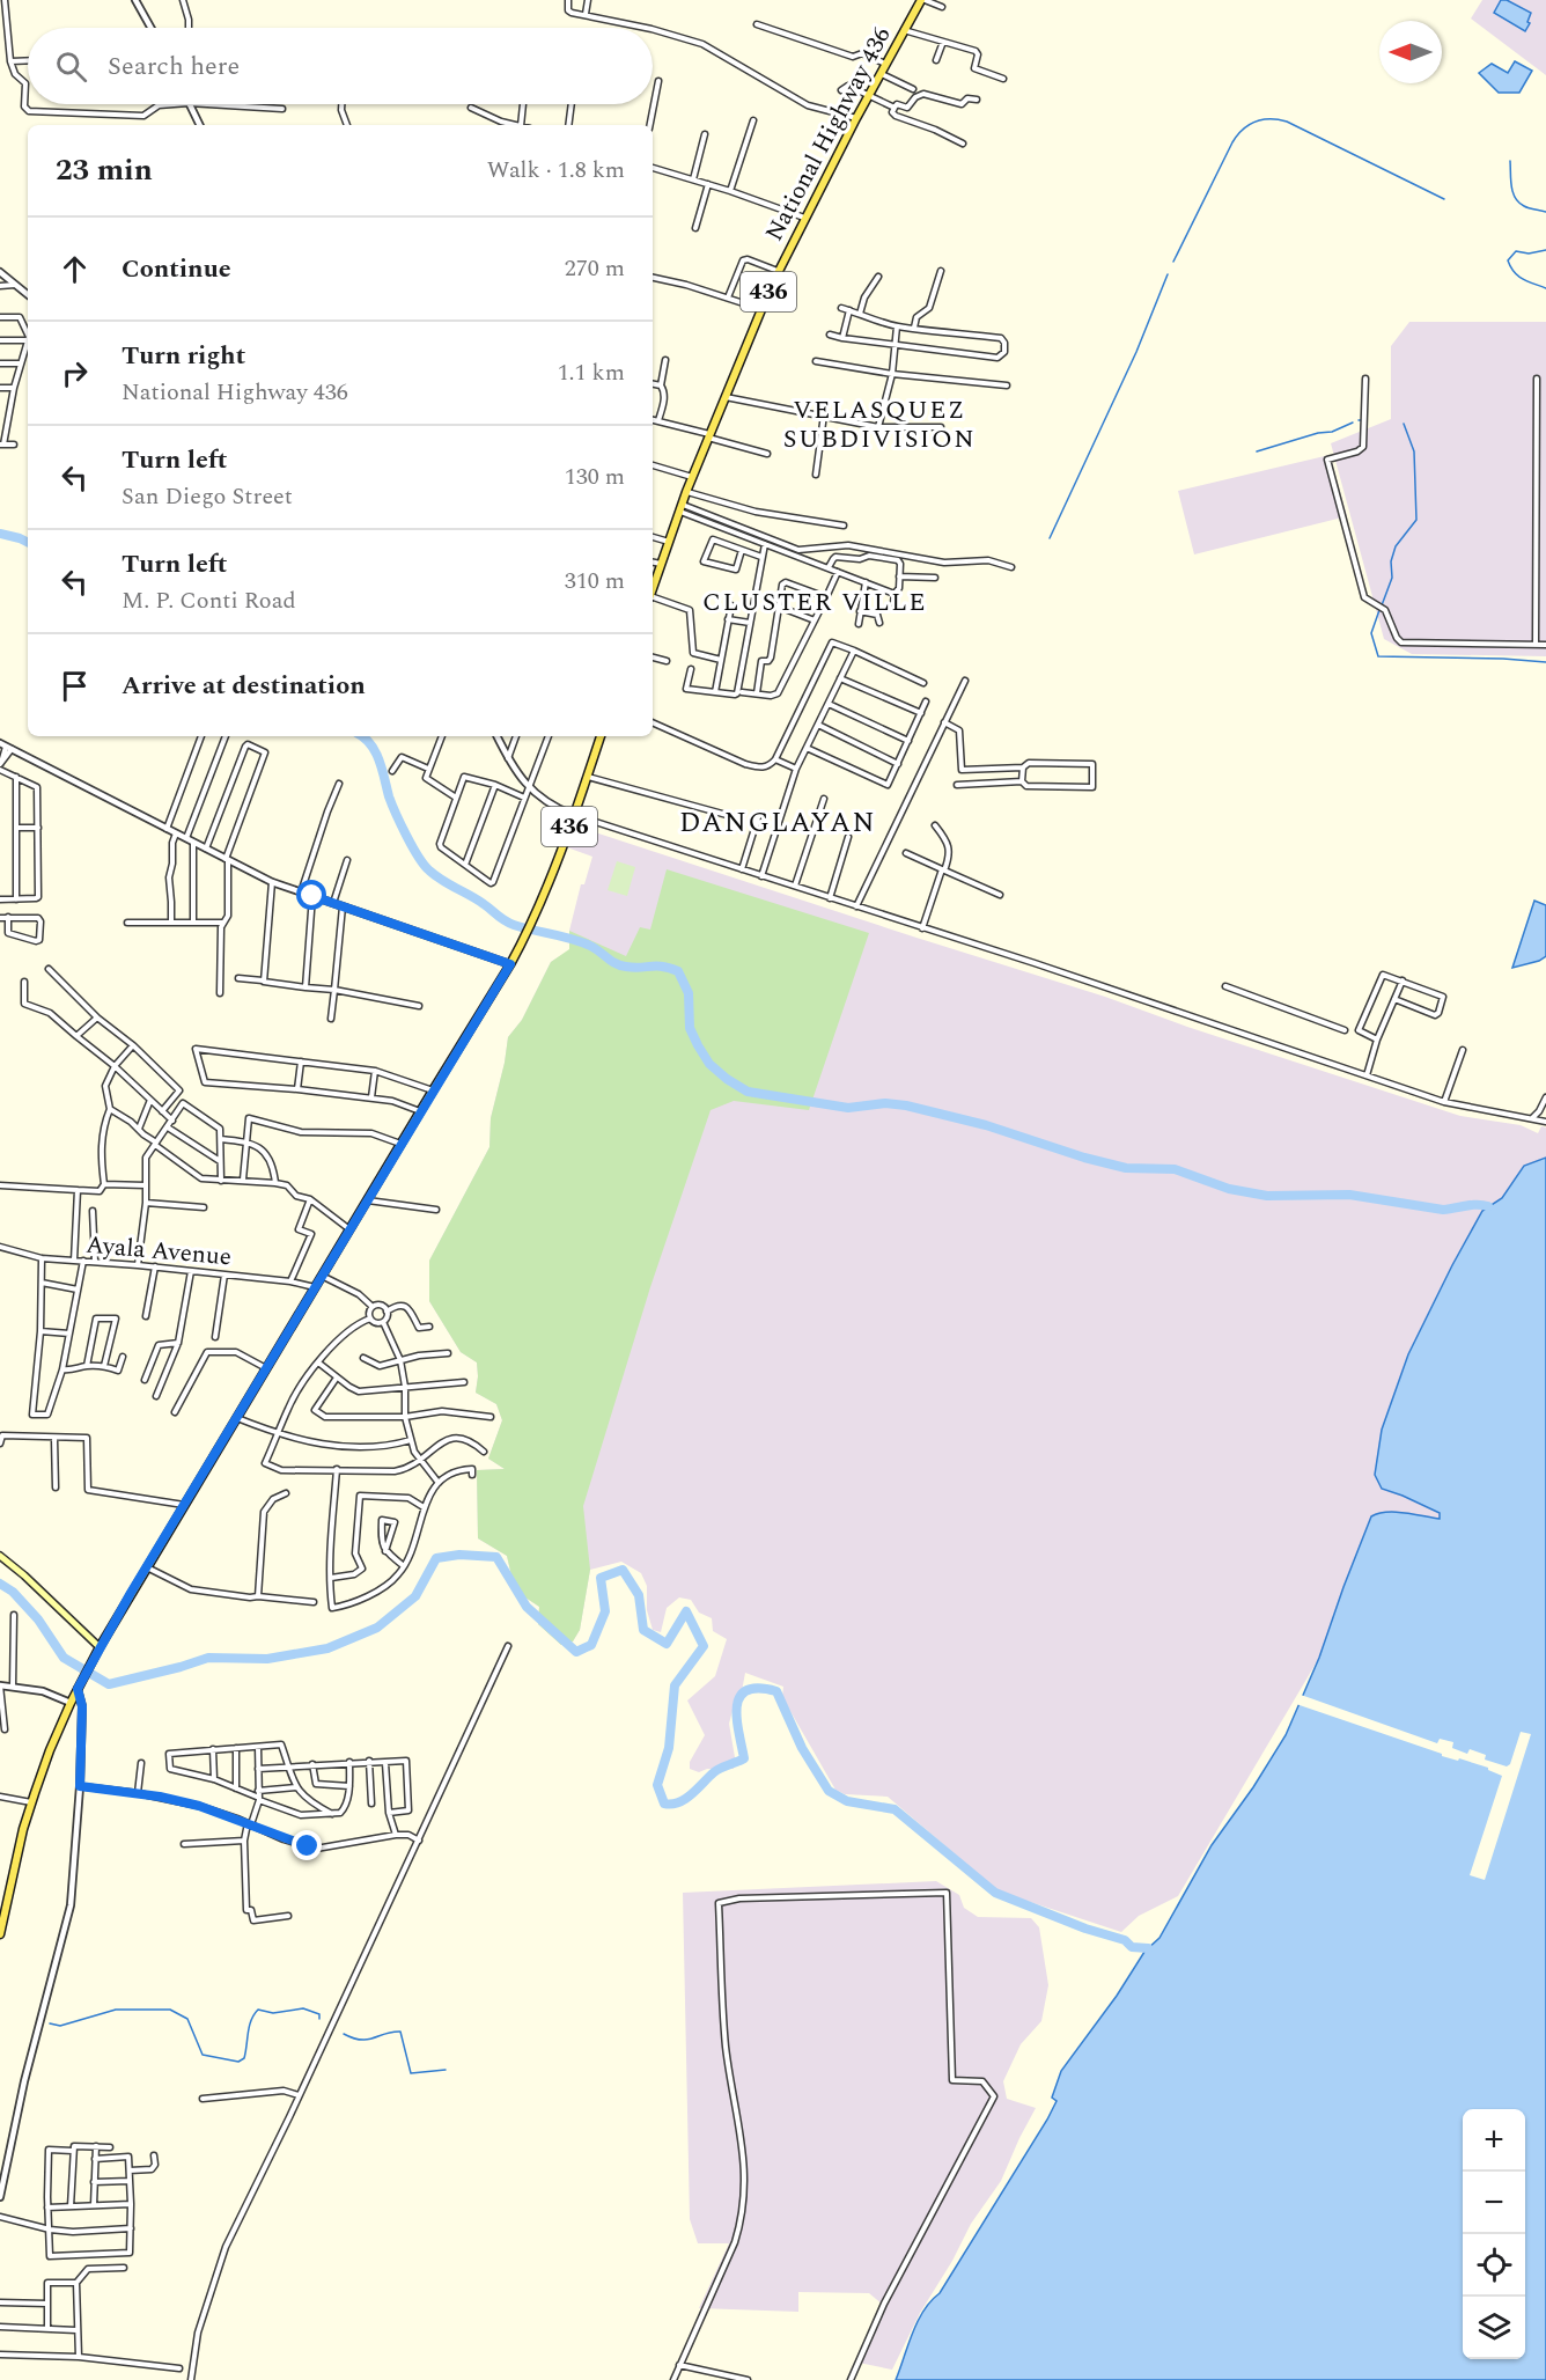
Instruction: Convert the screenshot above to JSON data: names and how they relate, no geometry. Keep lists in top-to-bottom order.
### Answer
{
  "streets": {
    "main road": ["National Highway 436", "436"],
    "street": ["Ayala Avenue"]
  },
  "crossings": [
    ["436", "Ayala Avenue"]
  ],
  "districts": ["VELASQUEZ SUBDIVISION", "CLUSTER VILLE", "DANGLAYAN"],
  "north": "left",
  "page": {
    "search": "Search here",
    "heading": ["23 min", "Walk · 1.8 km"],
    "list": [
      ["Continue", "270 m"],
      ["Turn right", "National Highway 436", "1.1 km"],
      ["Turn left", "San Diego Street", "130 m"],
      ["Turn left", "M. P. Conti Road", "310 m"],
      "Arrive at destination"
    ],
    "map_buttons": ["+", "−"]
  }
}
